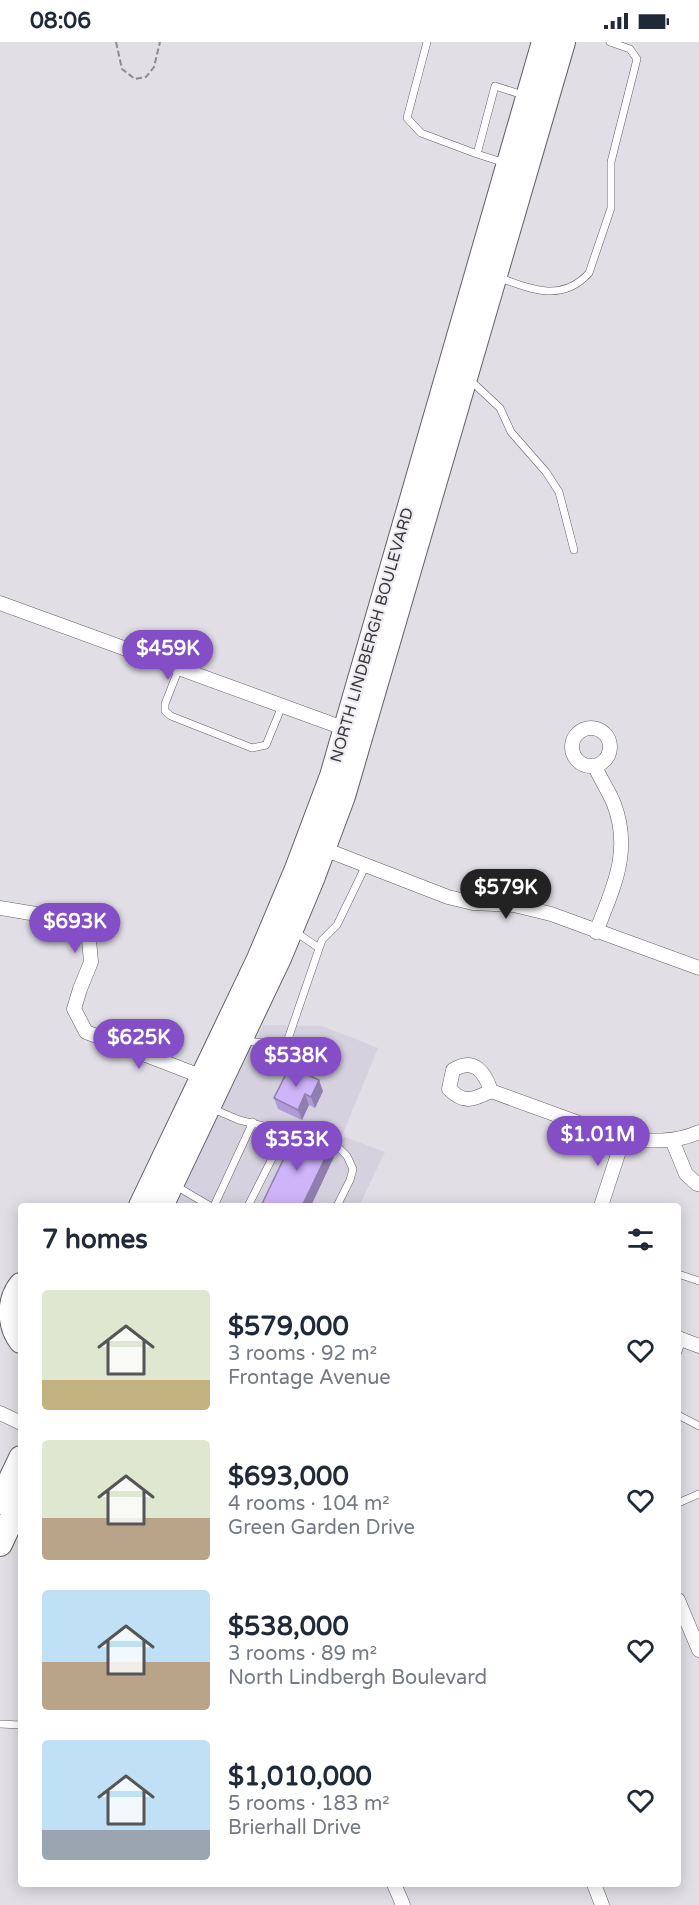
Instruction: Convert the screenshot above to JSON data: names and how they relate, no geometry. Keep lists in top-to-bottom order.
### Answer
{
  "streets": {
    "highway": ["NORTH LINDBERGH BOULEVARD"]
  },
  "page": {
    "status": "08:06",
    "price": [
      "$459K",
      "$579K",
      "$693K",
      "$625K",
      "$538K",
      "$1.01M",
      "$353K"
    ],
    "heading": "7 homes",
    "list": [
      {
        "name": "$579,000",
        "note": "3 rooms · 92 m² · Frontage Avenue"
      },
      {
        "name": "$693,000",
        "note": "4 rooms · 104 m² · Green Garden Drive"
      },
      {
        "name": "$538,000",
        "note": "3 rooms · 89 m² · North Lindbergh Boulevard"
      },
      {
        "name": "$1,010,000",
        "note": "5 rooms · 183 m² · Brierhall Drive"
      }
    ]
  }
}
